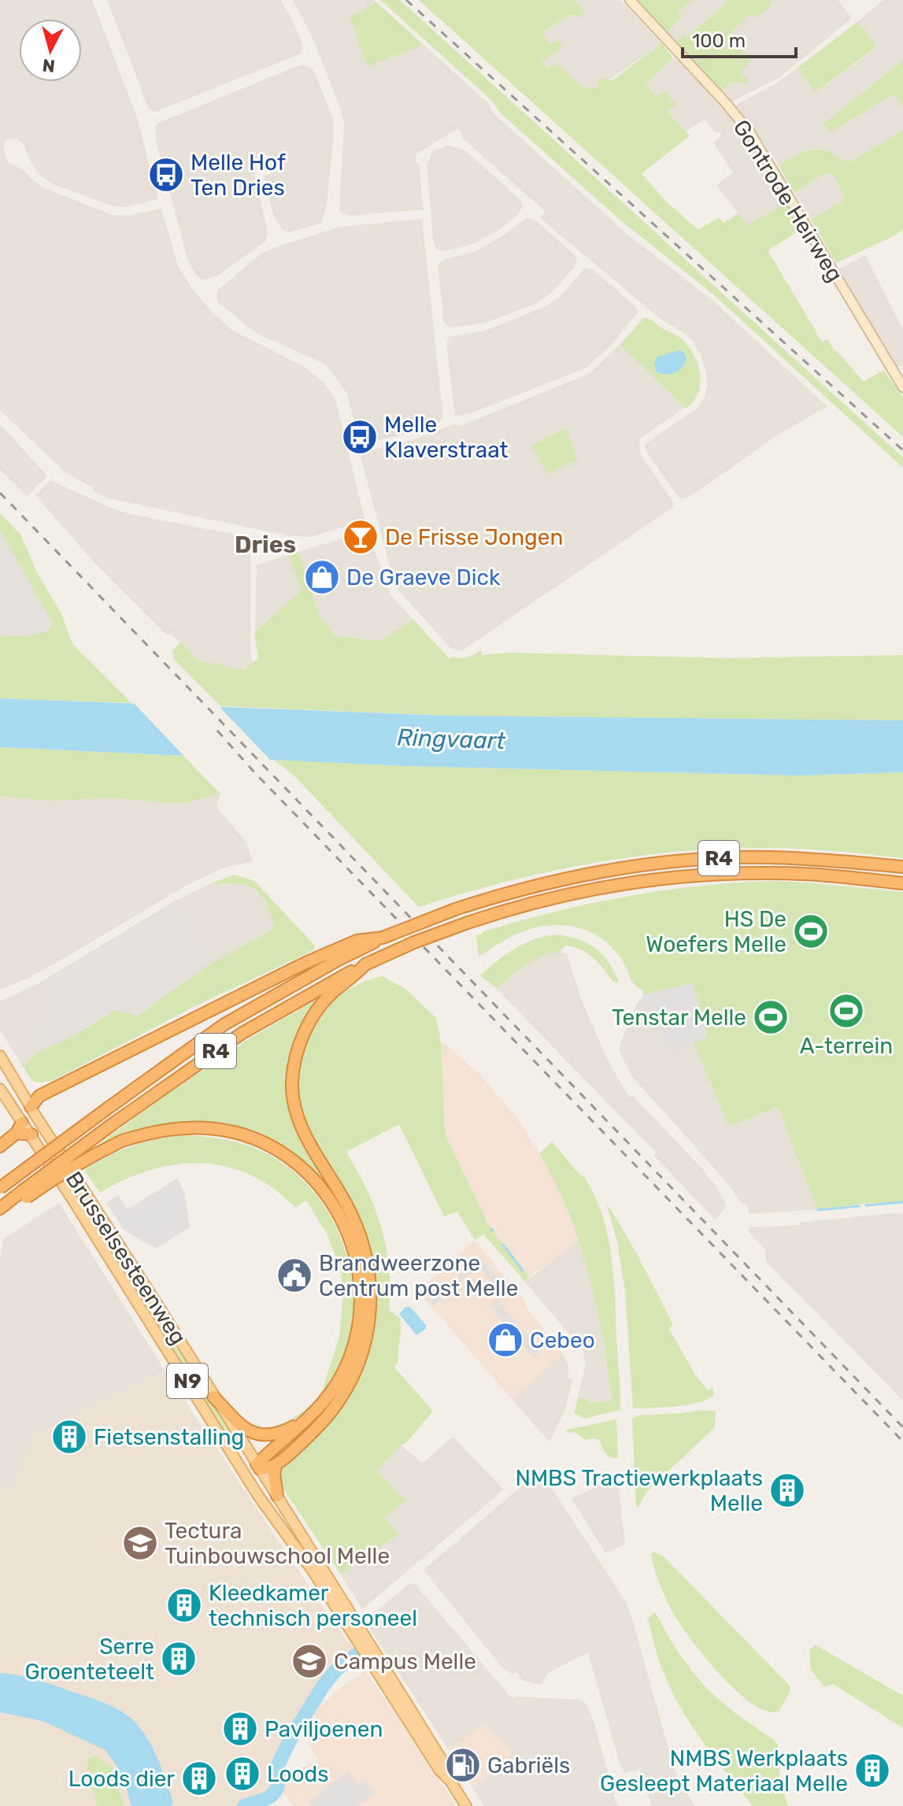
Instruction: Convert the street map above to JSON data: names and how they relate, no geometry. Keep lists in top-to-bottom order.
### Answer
{
  "streets": {
    "highway": ["R4"],
    "main road": ["Brusselsesteenweg", "N9"],
    "street": ["Gontrode Heirweg"]
  },
  "districts": ["Dries"],
  "water": ["Ringvaart"],
  "places": {
    "bus stop": ["Melle Hof Ten Dries", "Melle Klaverstraat"],
    "bar": ["De Frisse Jongen"],
    "shop": ["De Graeve Dick", "Cebeo"],
    "sports": ["HS De Woefers Melle", "A-terrein", "Tenstar Melle"],
    "public building": ["Brandweerzone Centrum post Melle"],
    "building": [
      "Fietsenstalling",
      "NMBS Tractiewerkplaats Melle",
      "Kleedkamer technisch personeel",
      "Serre Groenteteelt",
      "Paviljoenen",
      "NMBS Werkplaats Gesleept Materiaal Melle",
      "Loods",
      "Loods dier"
    ],
    "school or university": ["Tectura Tuinbouwschool Melle", "Campus Melle"],
    "fuel station": ["Gabriëls"]
  },
  "scale_bar": "100 m",
  "north": "bottom"
}
